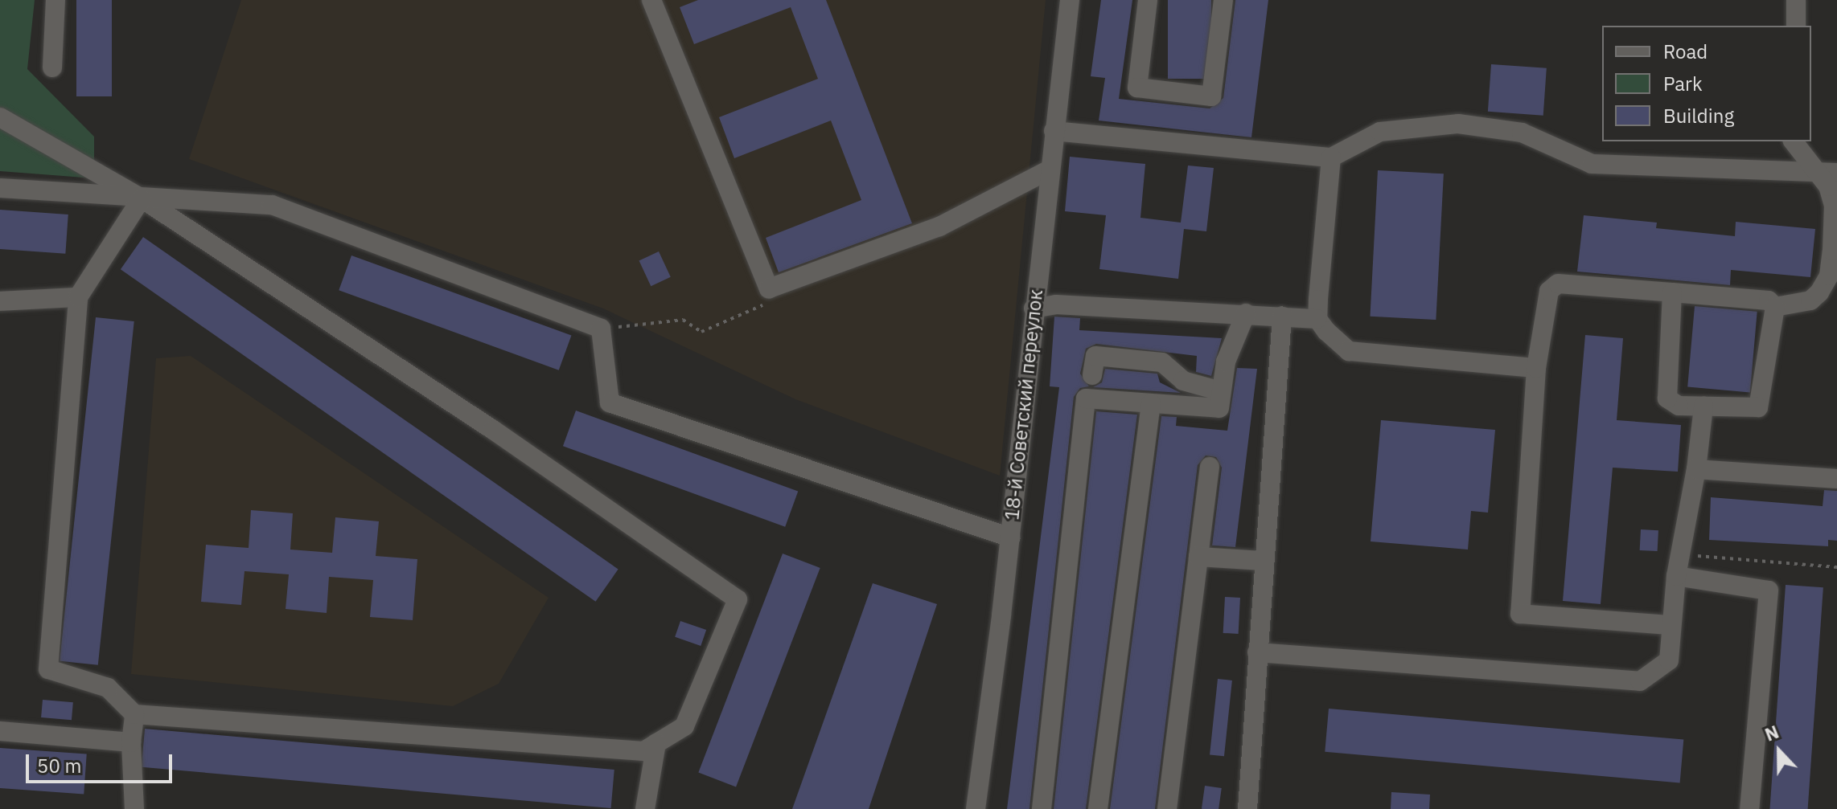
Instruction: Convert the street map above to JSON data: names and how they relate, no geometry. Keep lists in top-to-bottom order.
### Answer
{
  "streets": {
    "street": ["18-й Советский переулок"]
  },
  "legend": ["Road", "Park", "Building"],
  "scale_bar": "50 m",
  "north": "top"
}
